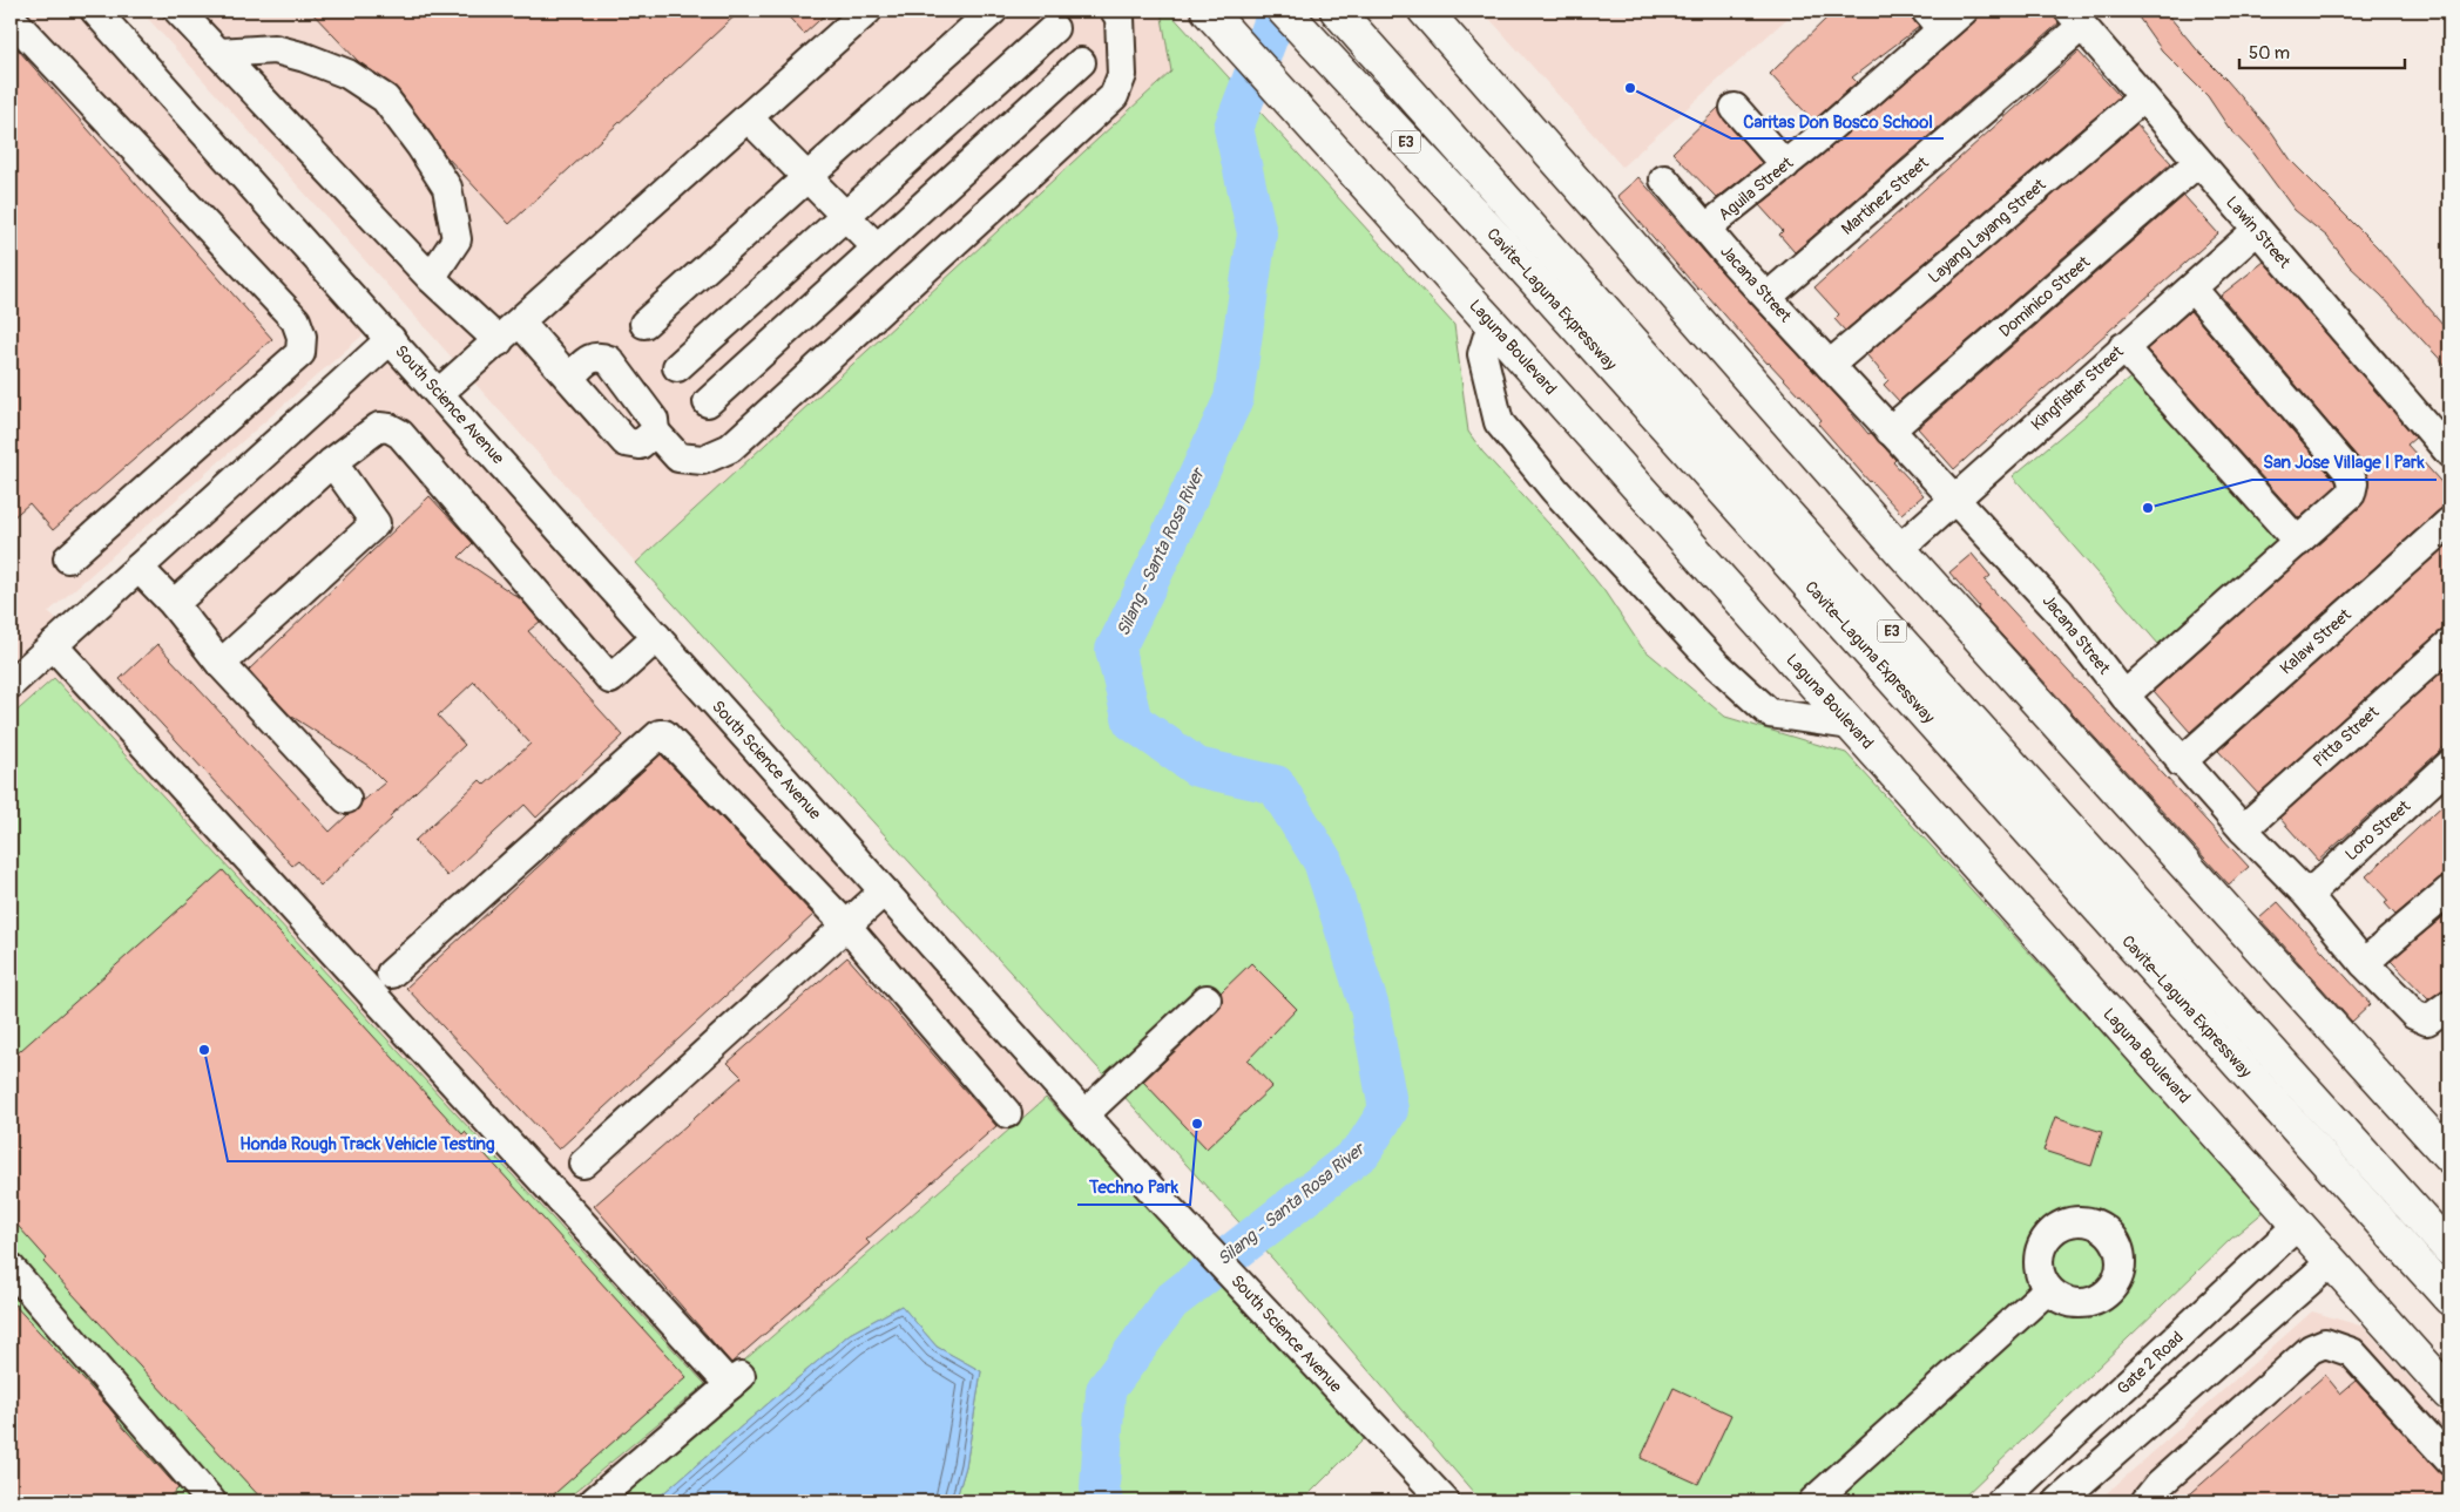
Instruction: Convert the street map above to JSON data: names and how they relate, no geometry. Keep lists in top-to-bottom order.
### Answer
{
  "streets": {
    "main road": ["E3", "Cavite–Laguna Expressway", "Laguna Boulevard"],
    "street": [
      "Aguila Street",
      "Martinez Street",
      "Layang Layang Street",
      "Lawin Street",
      "Jacana Street",
      "Dominico Street",
      "Kingfisher Street",
      "South Science Avenue",
      "Kalaw Street",
      "Pitta Street",
      "Loro Street",
      "Gate 2 Road"
    ]
  },
  "crossings": [
    ["Aguila Street", "Jacana Street"],
    ["Martinez Street", "Lawin Street"],
    ["Martinez Street", "Jacana Street"],
    ["Layang Layang Street", "Lawin Street"],
    ["Layang Layang Street", "Jacana Street"],
    ["Lawin Street", "Dominico Street"],
    ["Lawin Street", "Kingfisher Street"],
    ["Jacana Street", "Dominico Street"],
    ["Jacana Street", "Kingfisher Street"],
    ["Jacana Street", "Kalaw Street"],
    ["Jacana Street", "Pitta Street"],
    ["Jacana Street", "Loro Street"],
    ["Laguna Boulevard", "Gate 2 Road"]
  ],
  "water": ["Silang - Santa Rosa River"],
  "places": [
    "Caritas Don Bosco School",
    "San Jose Village I Park",
    "Honda Rough Track Vehicle Testing",
    "Techno Park"
  ],
  "scale_bar": "50 m"
}
